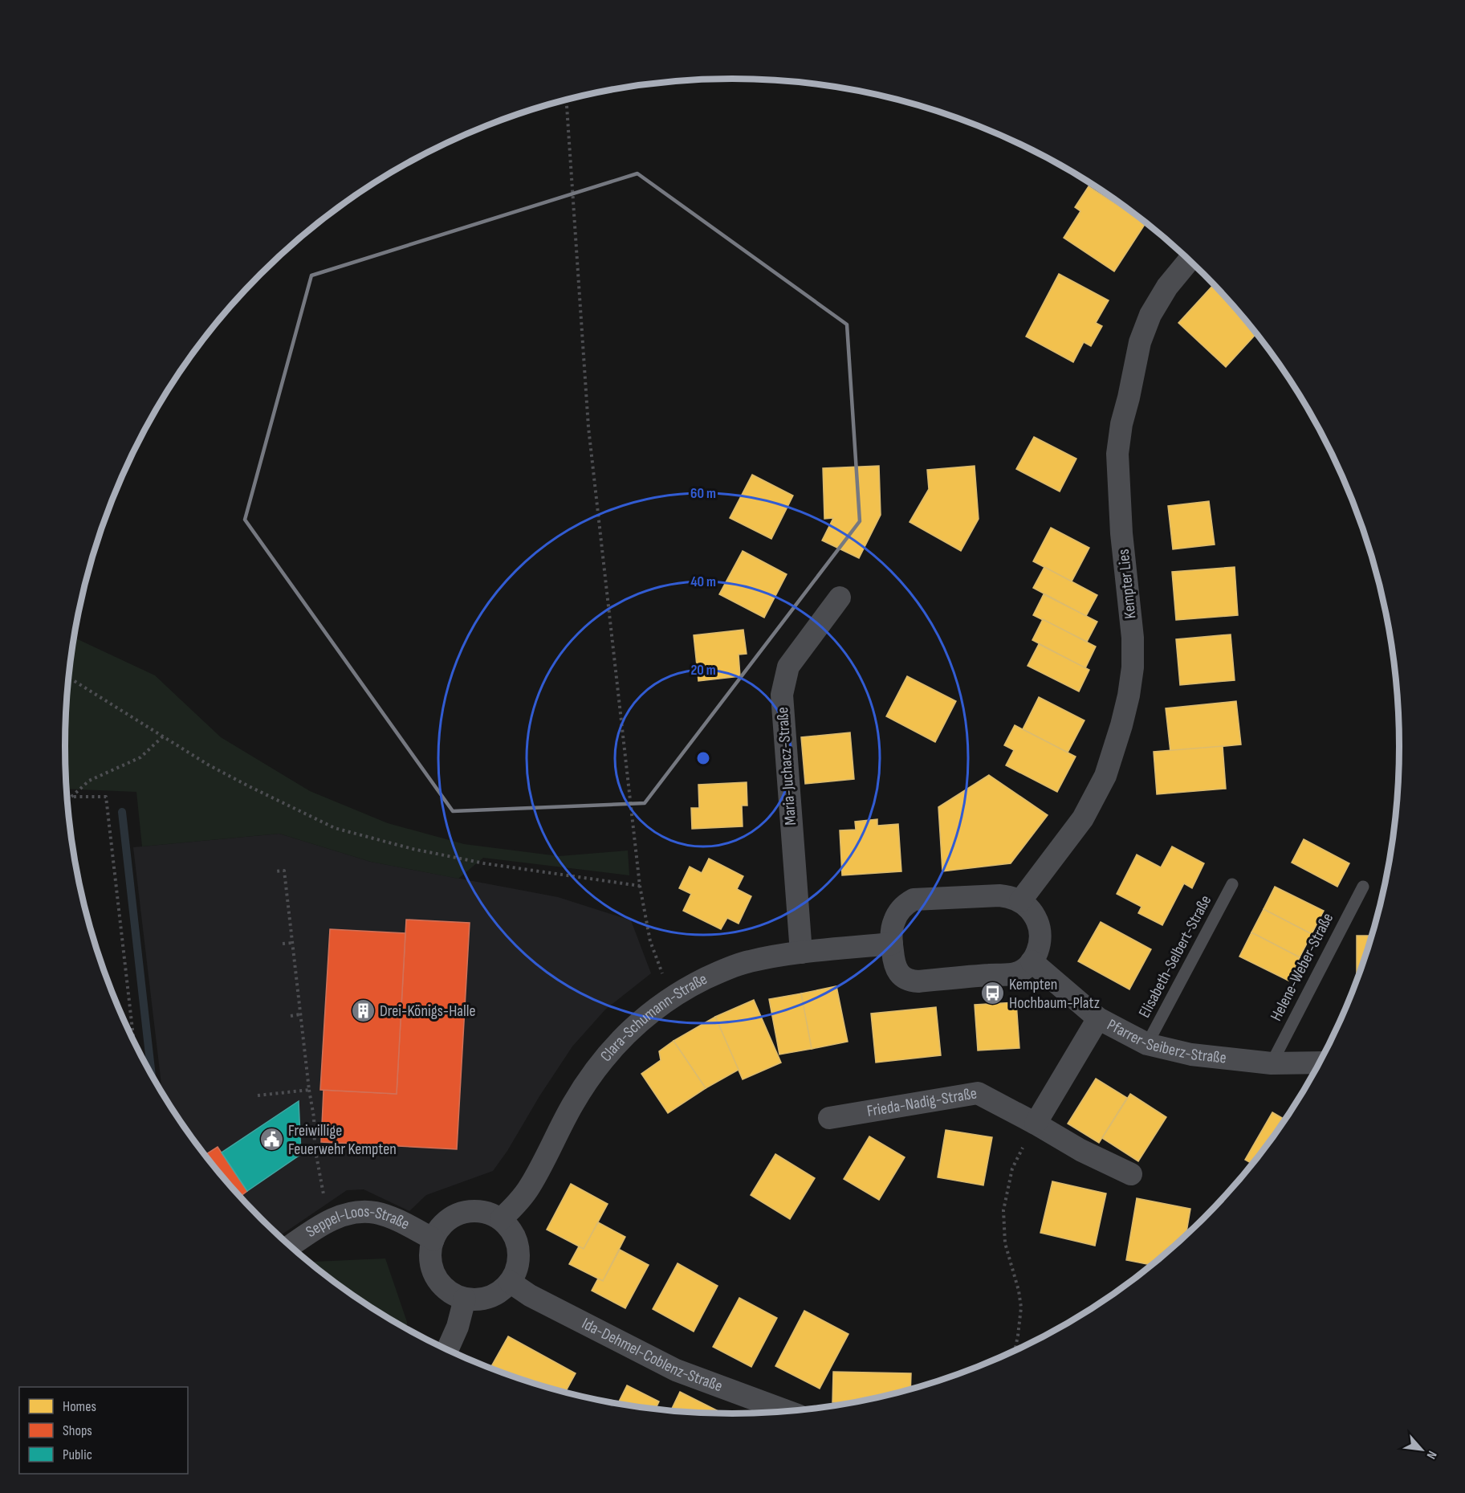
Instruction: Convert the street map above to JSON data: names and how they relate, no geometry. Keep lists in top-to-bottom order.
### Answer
{
  "streets": {
    "street": [
      "Kempter Lies",
      "Maria-Juchacz-Straße",
      "Clara-Schumann-Straße",
      "Pfarrer-Seiberz-Straße",
      "Frieda-Nadig-Straße",
      "Seppel-Loos-Straße",
      "Ida-Dehmel-Coblenz-Straße"
    ],
    "lane": ["Elisabeth-Selbert-Straße", "Helene-Weber-Straße"]
  },
  "crossings": [
    ["Maria-Juchacz-Straße", "Clara-Schumann-Straße"],
    ["Elisabeth-Selbert-Straße", "Pfarrer-Seiberz-Straße"],
    ["Helene-Weber-Straße", "Pfarrer-Seiberz-Straße"],
    ["Clara-Schumann-Straße", "Seppel-Loos-Straße"],
    ["Clara-Schumann-Straße", "Ida-Dehmel-Coblenz-Straße"],
    ["Seppel-Loos-Straße", "Ida-Dehmel-Coblenz-Straße"]
  ],
  "places": {
    "bus stop": ["Kempten Hochbaum-Platz"],
    "building": ["Drei-Königs-Halle"],
    "public building": ["Freiwillige Feuerwehr Kempten"]
  },
  "legend": ["Homes", "Shops", "Public"],
  "north": "bottom right",
  "rings": ["60 m", "40 m", "20 m"]
}
